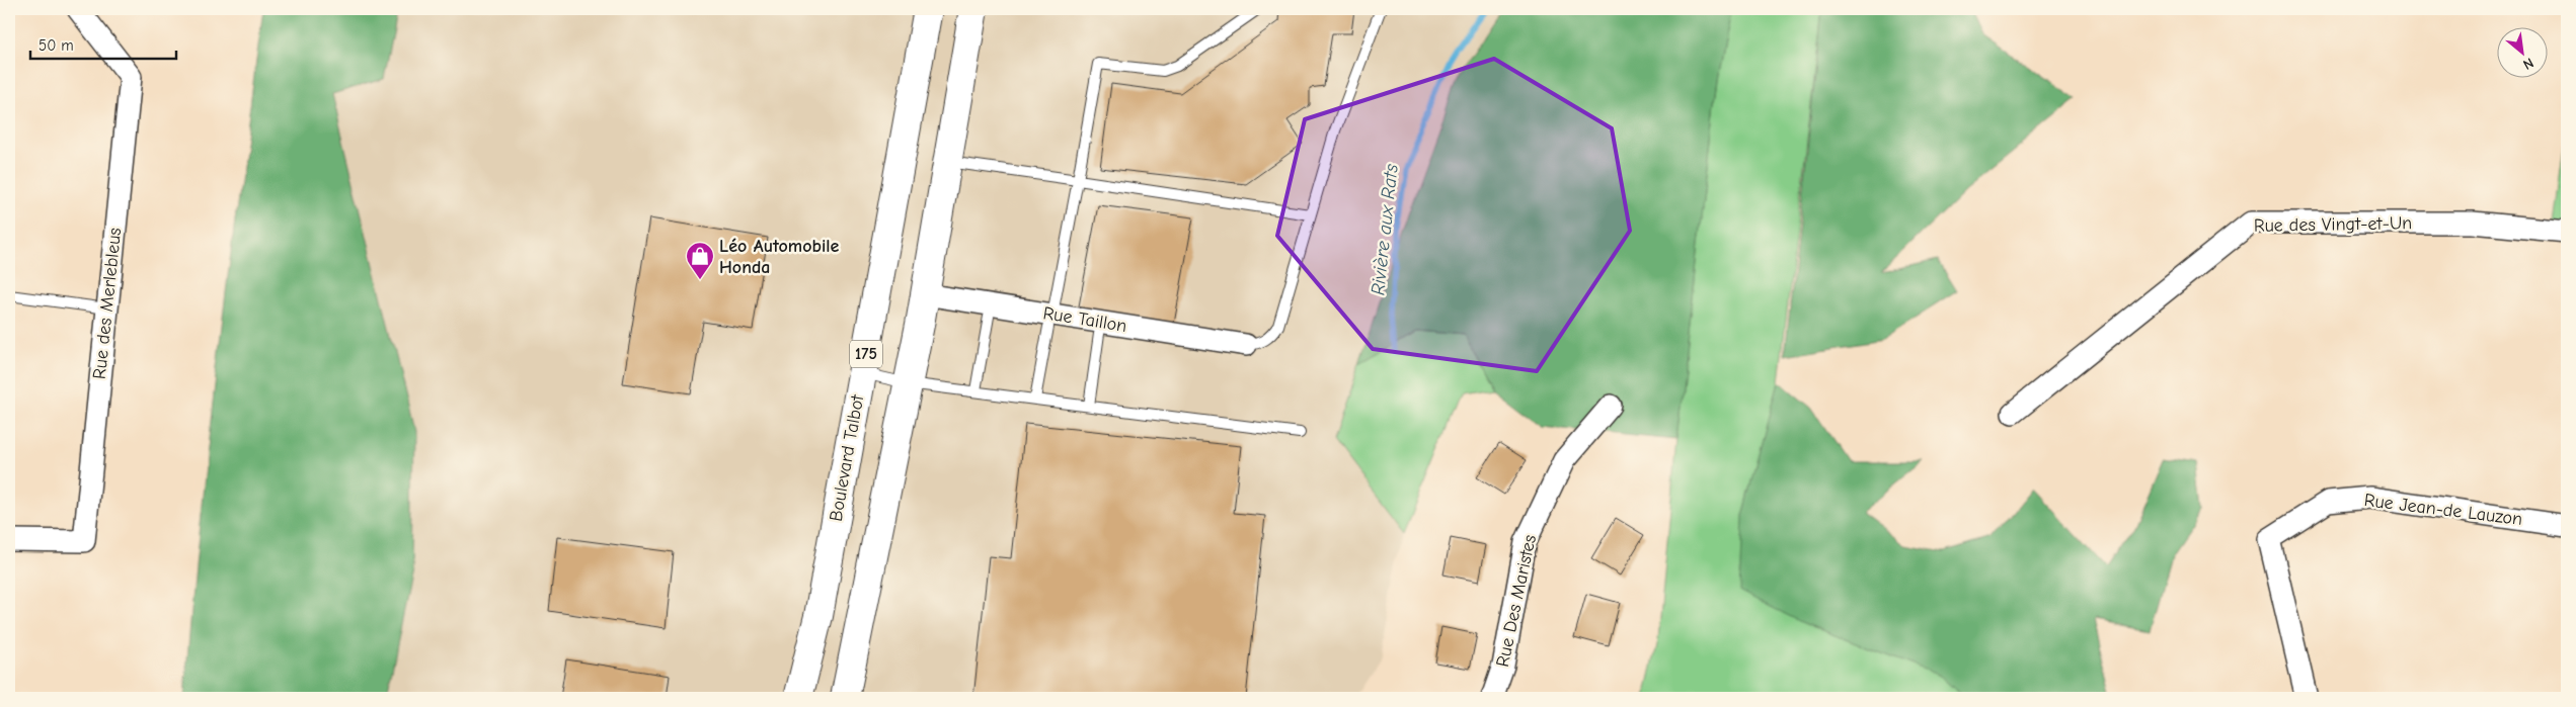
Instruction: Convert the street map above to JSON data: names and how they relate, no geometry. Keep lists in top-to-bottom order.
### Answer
{
  "streets": {
    "main road": ["175", "Boulevard Talbot"],
    "street": [
      "Rue des Vingt-et-Un",
      "Rue des Merlebleus",
      "Rue Taillon",
      "Rue Jean-de Lauzon",
      "Rue Des Maristes"
    ]
  },
  "water": ["Rivière aux Rats"],
  "places": {
    "shop": ["Léo Automobile Honda"]
  },
  "scale_bar": "50 m",
  "north": "bottom right"
}
